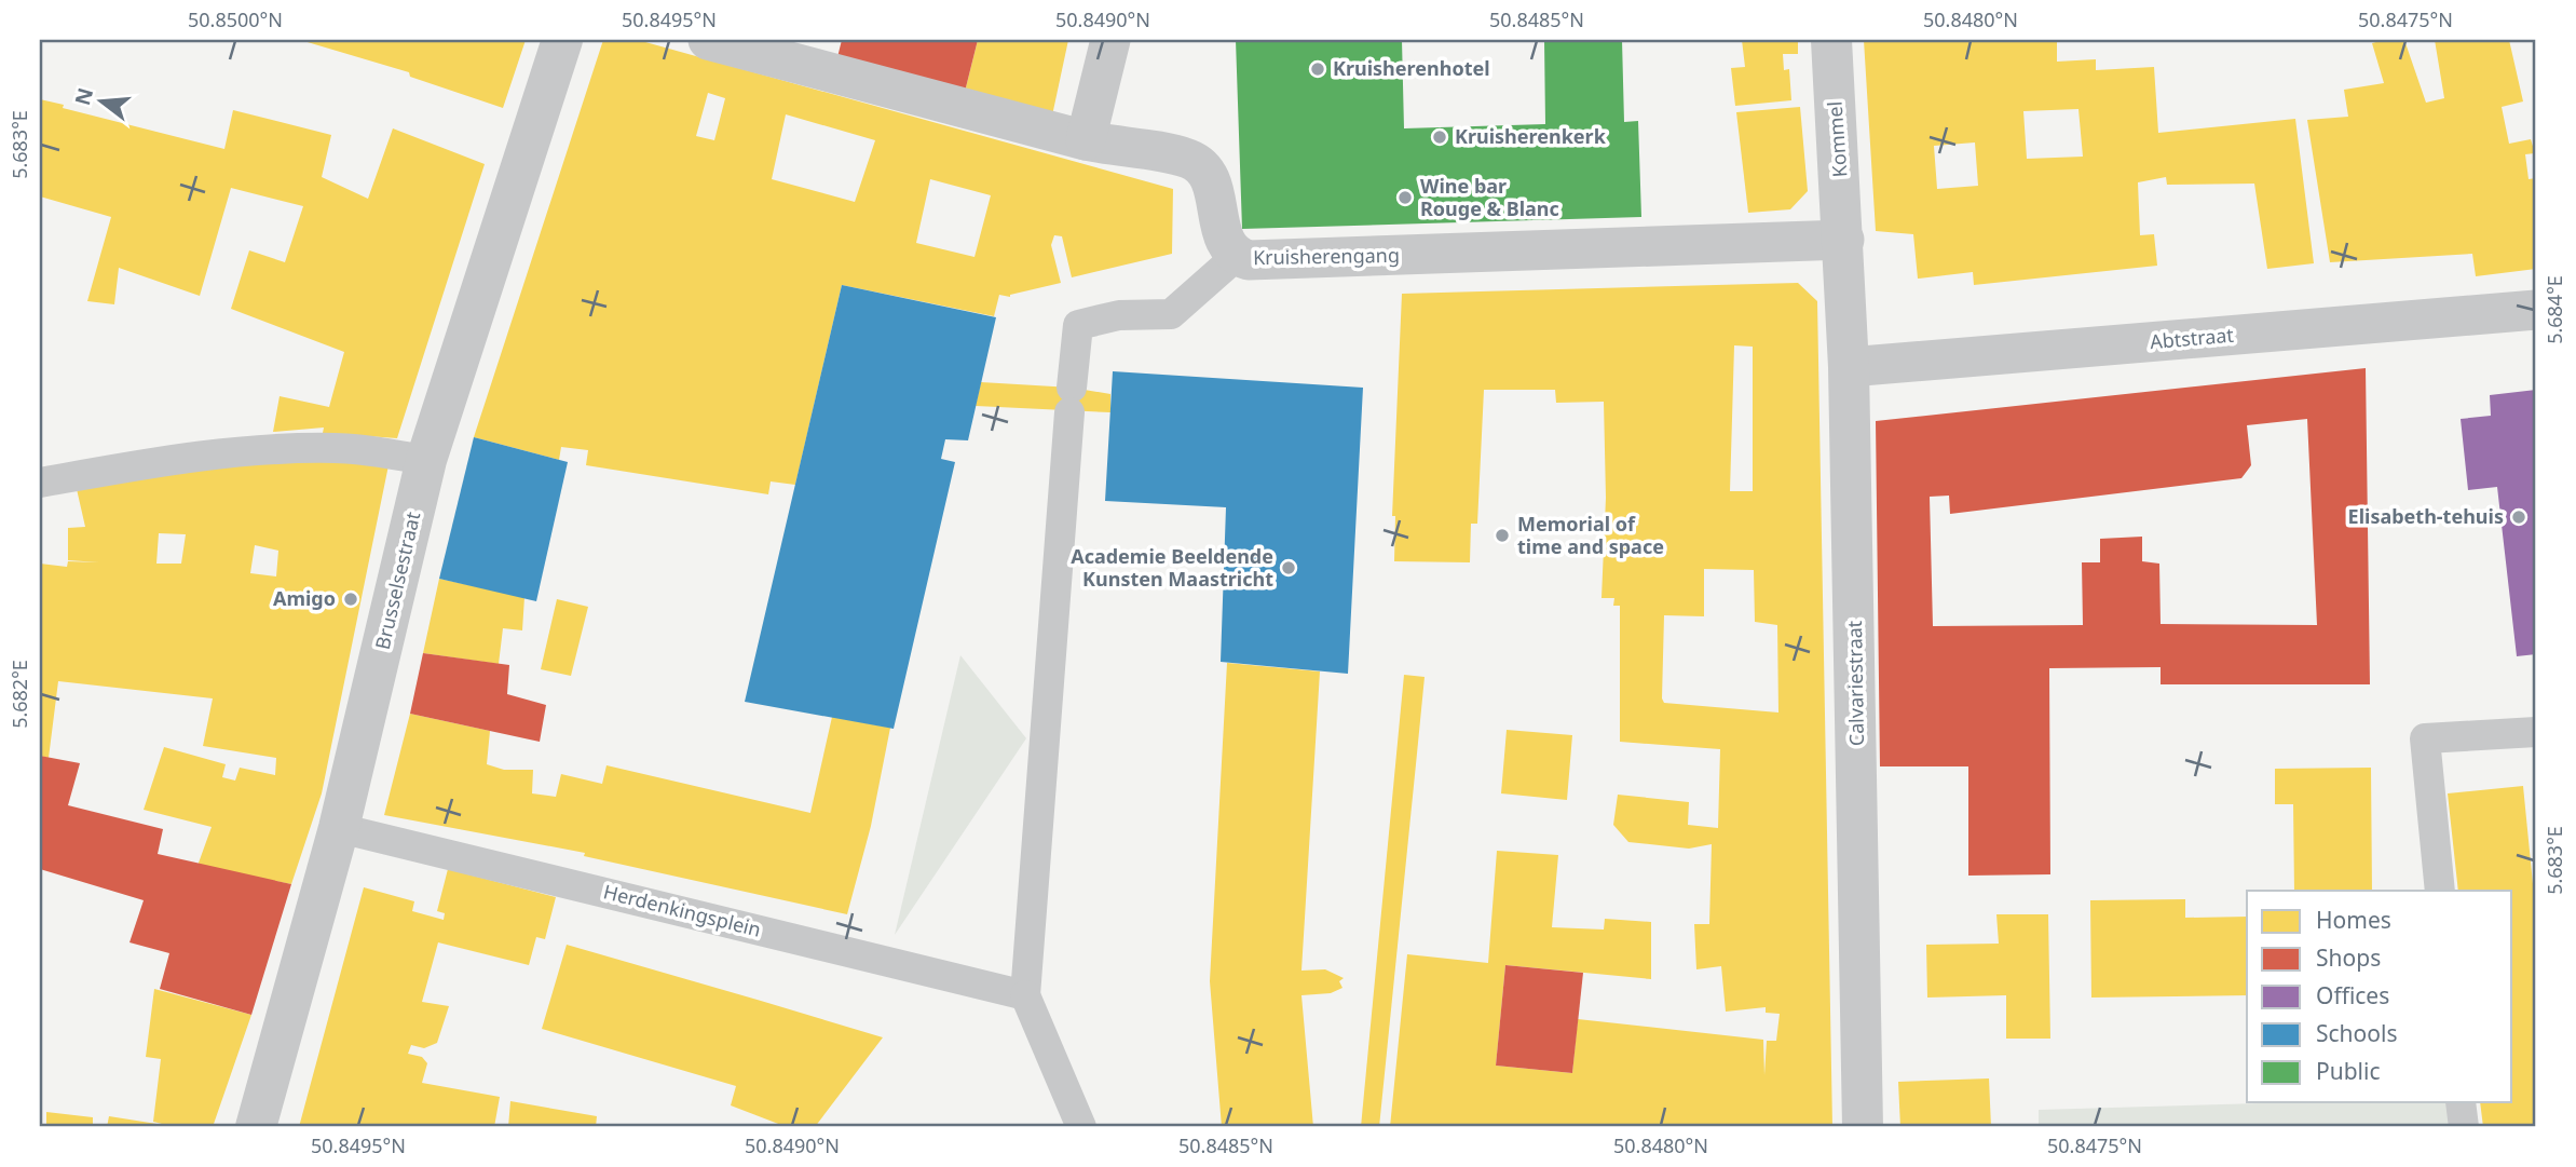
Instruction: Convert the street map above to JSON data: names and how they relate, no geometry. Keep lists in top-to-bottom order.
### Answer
{
  "streets": {
    "street": [
      "Kommel",
      "Kruisherengang",
      "Abtstraat",
      "Brusselsestraat",
      "Calvariestraat",
      "Herdenkingsplein"
    ]
  },
  "crossings": [
    ["Kommel", "Kruisherengang"],
    ["Kommel", "Calvariestraat"],
    ["Kruisherengang", "Calvariestraat"],
    ["Abtstraat", "Calvariestraat"],
    ["Brusselsestraat", "Herdenkingsplein"]
  ],
  "places": [
    "Kruisherenhotel",
    "Kruisherenkerk",
    "Wine bar Rouge & Blanc",
    "Elisabeth-tehuis",
    "Memorial of time and space",
    "Academie Beeldende Kunsten Maastricht",
    "Amigo"
  ],
  "legend": [
    "Homes",
    "Shops",
    "Offices",
    "Schools",
    "Public"
  ],
  "north": "left",
  "coordinates": [
    "50.8500°N",
    "50.8495°N",
    "50.8490°N",
    "50.8485°N",
    "50.8480°N",
    "50.8475°N",
    "5.683°E",
    "5.684°E",
    "5.682°E"
  ]
}
